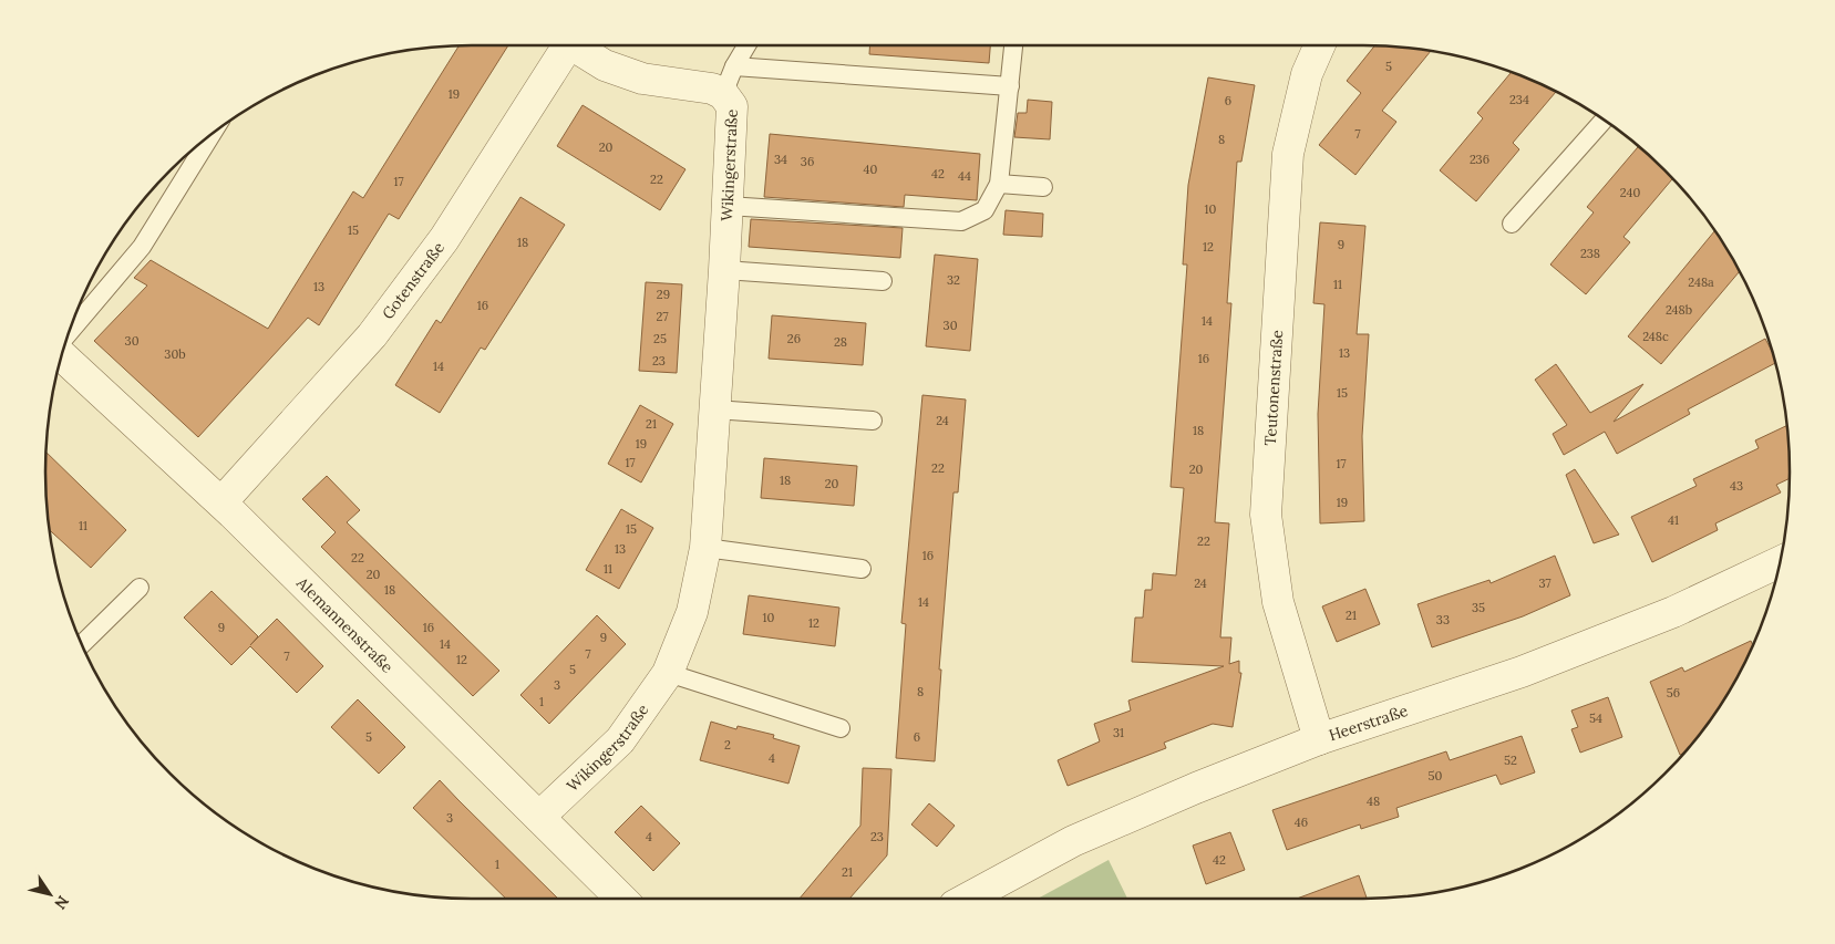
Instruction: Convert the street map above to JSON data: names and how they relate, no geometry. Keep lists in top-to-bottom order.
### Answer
{
  "streets": {
    "street": [
      "Wikingerstraße",
      "Gotenstraße",
      "Teutonenstraße",
      "Alemannenstraße",
      "Heerstraße"
    ]
  },
  "crossings": [
    ["Wikingerstraße", "Alemannenstraße"],
    ["Gotenstraße", "Alemannenstraße"],
    ["Teutonenstraße", "Heerstraße"]
  ],
  "house_numbers": [
    "5",
    "19",
    "234",
    "6",
    "7",
    "8",
    "20",
    "34",
    "236",
    "36",
    "40",
    "42",
    "44",
    "22",
    "17",
    "240",
    "10",
    "15",
    "18",
    "9",
    "12",
    "238",
    "32",
    "248a",
    "11",
    "13",
    "29",
    "16",
    "248b",
    "27",
    "14",
    "30",
    "248c",
    "25",
    "26",
    "30",
    "28",
    "13",
    "30b",
    "16",
    "23",
    "14",
    "15",
    "24",
    "21",
    "18",
    "19",
    "17",
    "17",
    "22",
    "20",
    "18",
    "20",
    "43",
    "19",
    "41",
    "11",
    "15",
    "22",
    "13",
    "16",
    "22",
    "11",
    "20",
    "24",
    "37",
    "18",
    "14",
    "35",
    "21",
    "10",
    "33",
    "12",
    "9",
    "16",
    "9",
    "14",
    "7",
    "7",
    "12",
    "5",
    "3",
    "8",
    "56",
    "1",
    "54",
    "31",
    "5",
    "6",
    "2",
    "4",
    "52",
    "50",
    "48",
    "3",
    "46",
    "4",
    "23",
    "42",
    "1",
    "21"
  ],
  "north": "bottom right"
}
